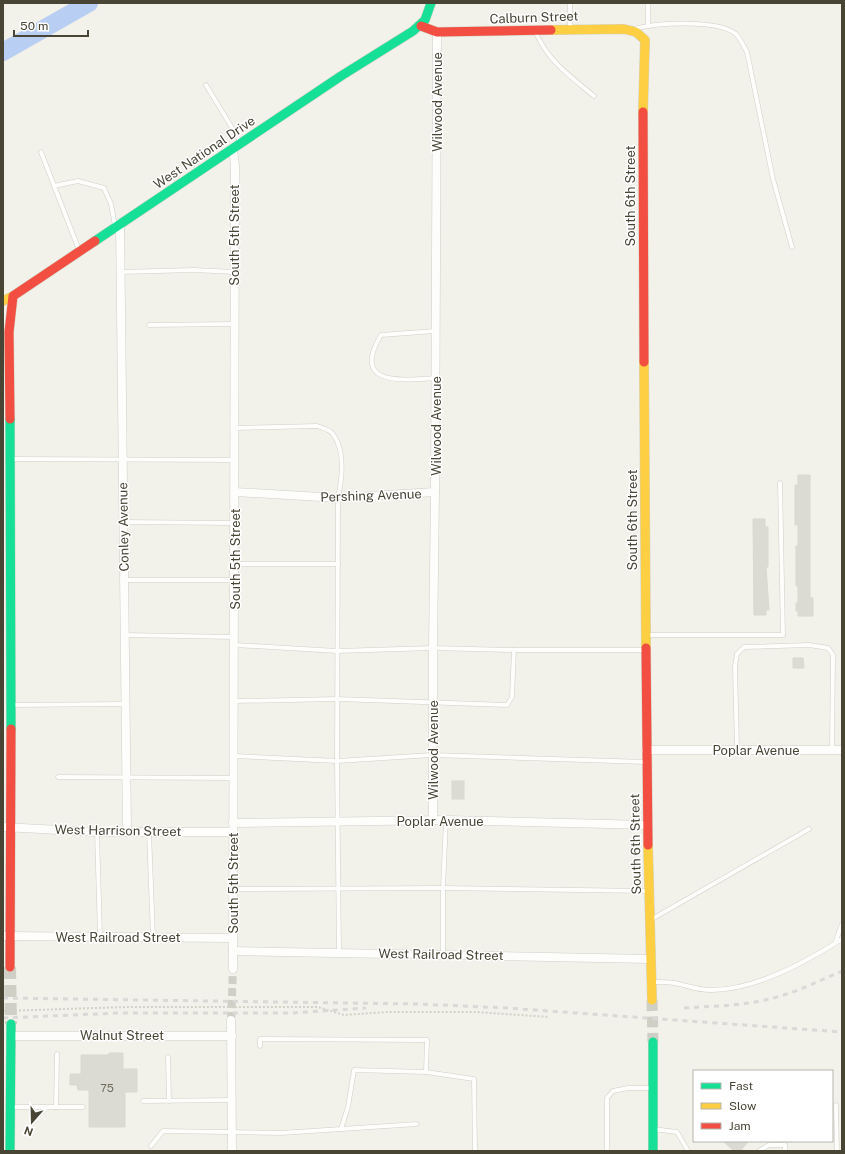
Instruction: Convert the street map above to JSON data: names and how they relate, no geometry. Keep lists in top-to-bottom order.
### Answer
{
  "streets": {
    "street": [
      "Calburn Street",
      "Wilwood Avenue",
      "West National Drive",
      "South 6th Street",
      "South 5th Street",
      "Pershing Avenue",
      "Conley Avenue",
      "Poplar Avenue",
      "West Harrison Street",
      "West Railroad Street",
      "Walnut Street"
    ]
  },
  "crossings": [
    ["Calburn Street", "Wilwood Avenue"],
    ["Calburn Street", "West National Drive"],
    ["Calburn Street", "South 6th Street"],
    ["Wilwood Avenue", "Pershing Avenue"],
    ["Wilwood Avenue", "Poplar Avenue"],
    ["West National Drive", "South 5th Street"],
    ["West National Drive", "Conley Avenue"],
    ["South 6th Street", "Poplar Avenue"],
    ["South 6th Street", "West Railroad Street"],
    ["South 5th Street", "Pershing Avenue"],
    ["South 5th Street", "Poplar Avenue"],
    ["South 5th Street", "West Harrison Street"],
    ["South 5th Street", "West Railroad Street"],
    ["Conley Avenue", "West Harrison Street"],
    ["Poplar Avenue", "West Harrison Street"]
  ],
  "house_numbers": ["75"],
  "legend": ["Fast", "Slow", "Jam"],
  "scale_bar": "50 m",
  "north": "bottom"
}
